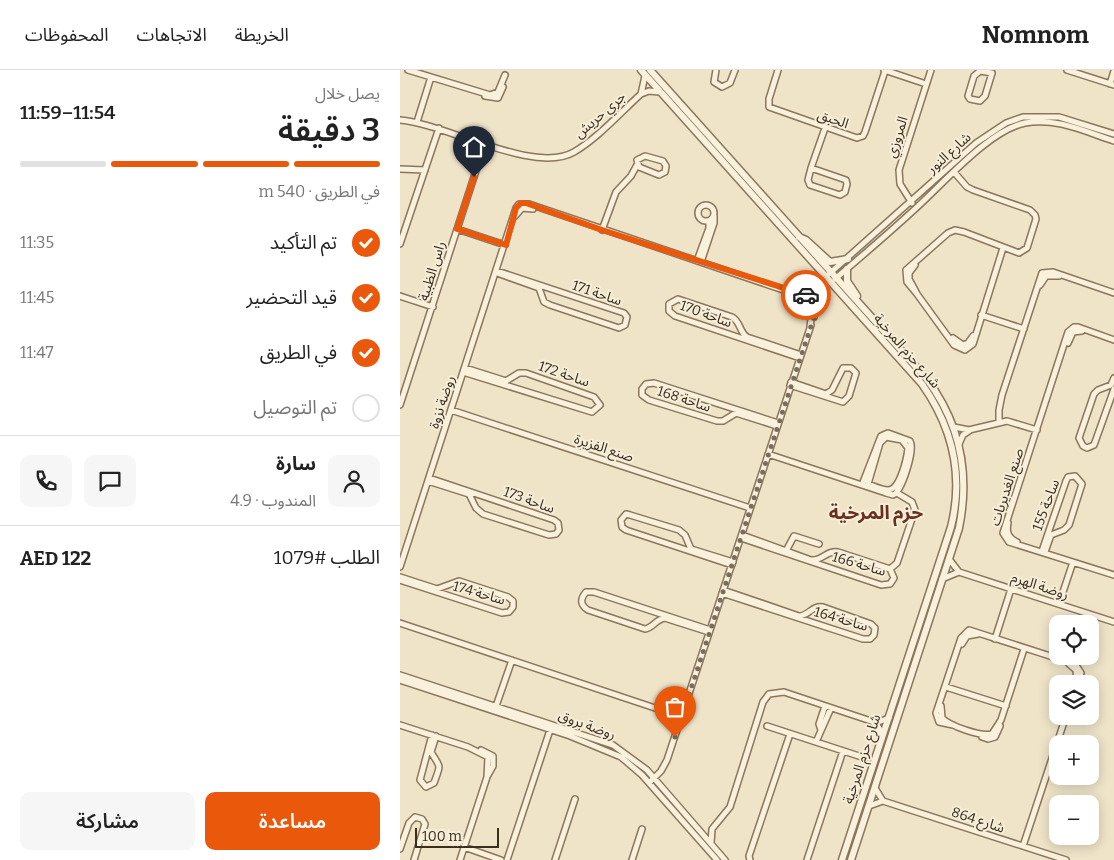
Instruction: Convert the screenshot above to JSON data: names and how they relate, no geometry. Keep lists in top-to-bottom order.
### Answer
{
  "streets": {
    "street": [
      "جري حريش",
      "الحبق",
      "المروزي",
      "شارع النور",
      "راس الظبية",
      "ساحة 171",
      "ساحة 170",
      "شارع حزم المرخية",
      "ساحة 172",
      "ساحة 168",
      "روضة نزوة",
      "صنع الفزيرة",
      "صنع الغديريات",
      "ساحة 173",
      "ساحة 155",
      "ساحة 166",
      "روضة الهرم",
      "ساحة 174",
      "ساحة 164",
      "روضة بروق",
      "شارع 864"
    ]
  },
  "crossings": [
    ["جري حريش", "راس الظبية"],
    ["جري حريش", "شارع حزم المرخية"],
    ["المروزي", "شارع النور"],
    ["شارع النور", "شارع حزم المرخية"],
    ["ساحة 171", "روضة نزوة"],
    ["ساحة 170", "روضة نزوة"],
    ["ساحة 172", "روضة نزوة"],
    ["ساحة 168", "روضة نزوة"],
    ["روضة نزوة", "صنع الفزيرة"],
    ["روضة نزوة", "ساحة 173"],
    ["روضة نزوة", "ساحة 166"],
    ["روضة نزوة", "ساحة 164"],
    ["روضة نزوة", "روضة بروق"],
    ["صنع الغديريات", "ساحة 155"]
  ],
  "districts": ["حزم المرخية"],
  "scale_bar": "100 m",
  "page": {
    "header": "Nomnom",
    "nav": ["الخريطة", "الاتجاهات", "المحفوظات"],
    "heading": ["3 دقيقة", "يصل خلال", "11:54–11:59"],
    "panel": [
      "سارة",
      "المندوب · 4.9",
      "الطلب #1079",
      "AED 122"
    ],
    "bar": "في الطريق · 540 m",
    "list": [
      ["تم التأكيد", "11:35"],
      ["قيد التحضير", "11:45"],
      ["في الطريق", "11:47"],
      "تم التوصيل"
    ],
    "map_buttons": ["+", "−"],
    "buttons": ["مساعدة", "مشاركة"],
    "scale": "100 m"
  }
}
